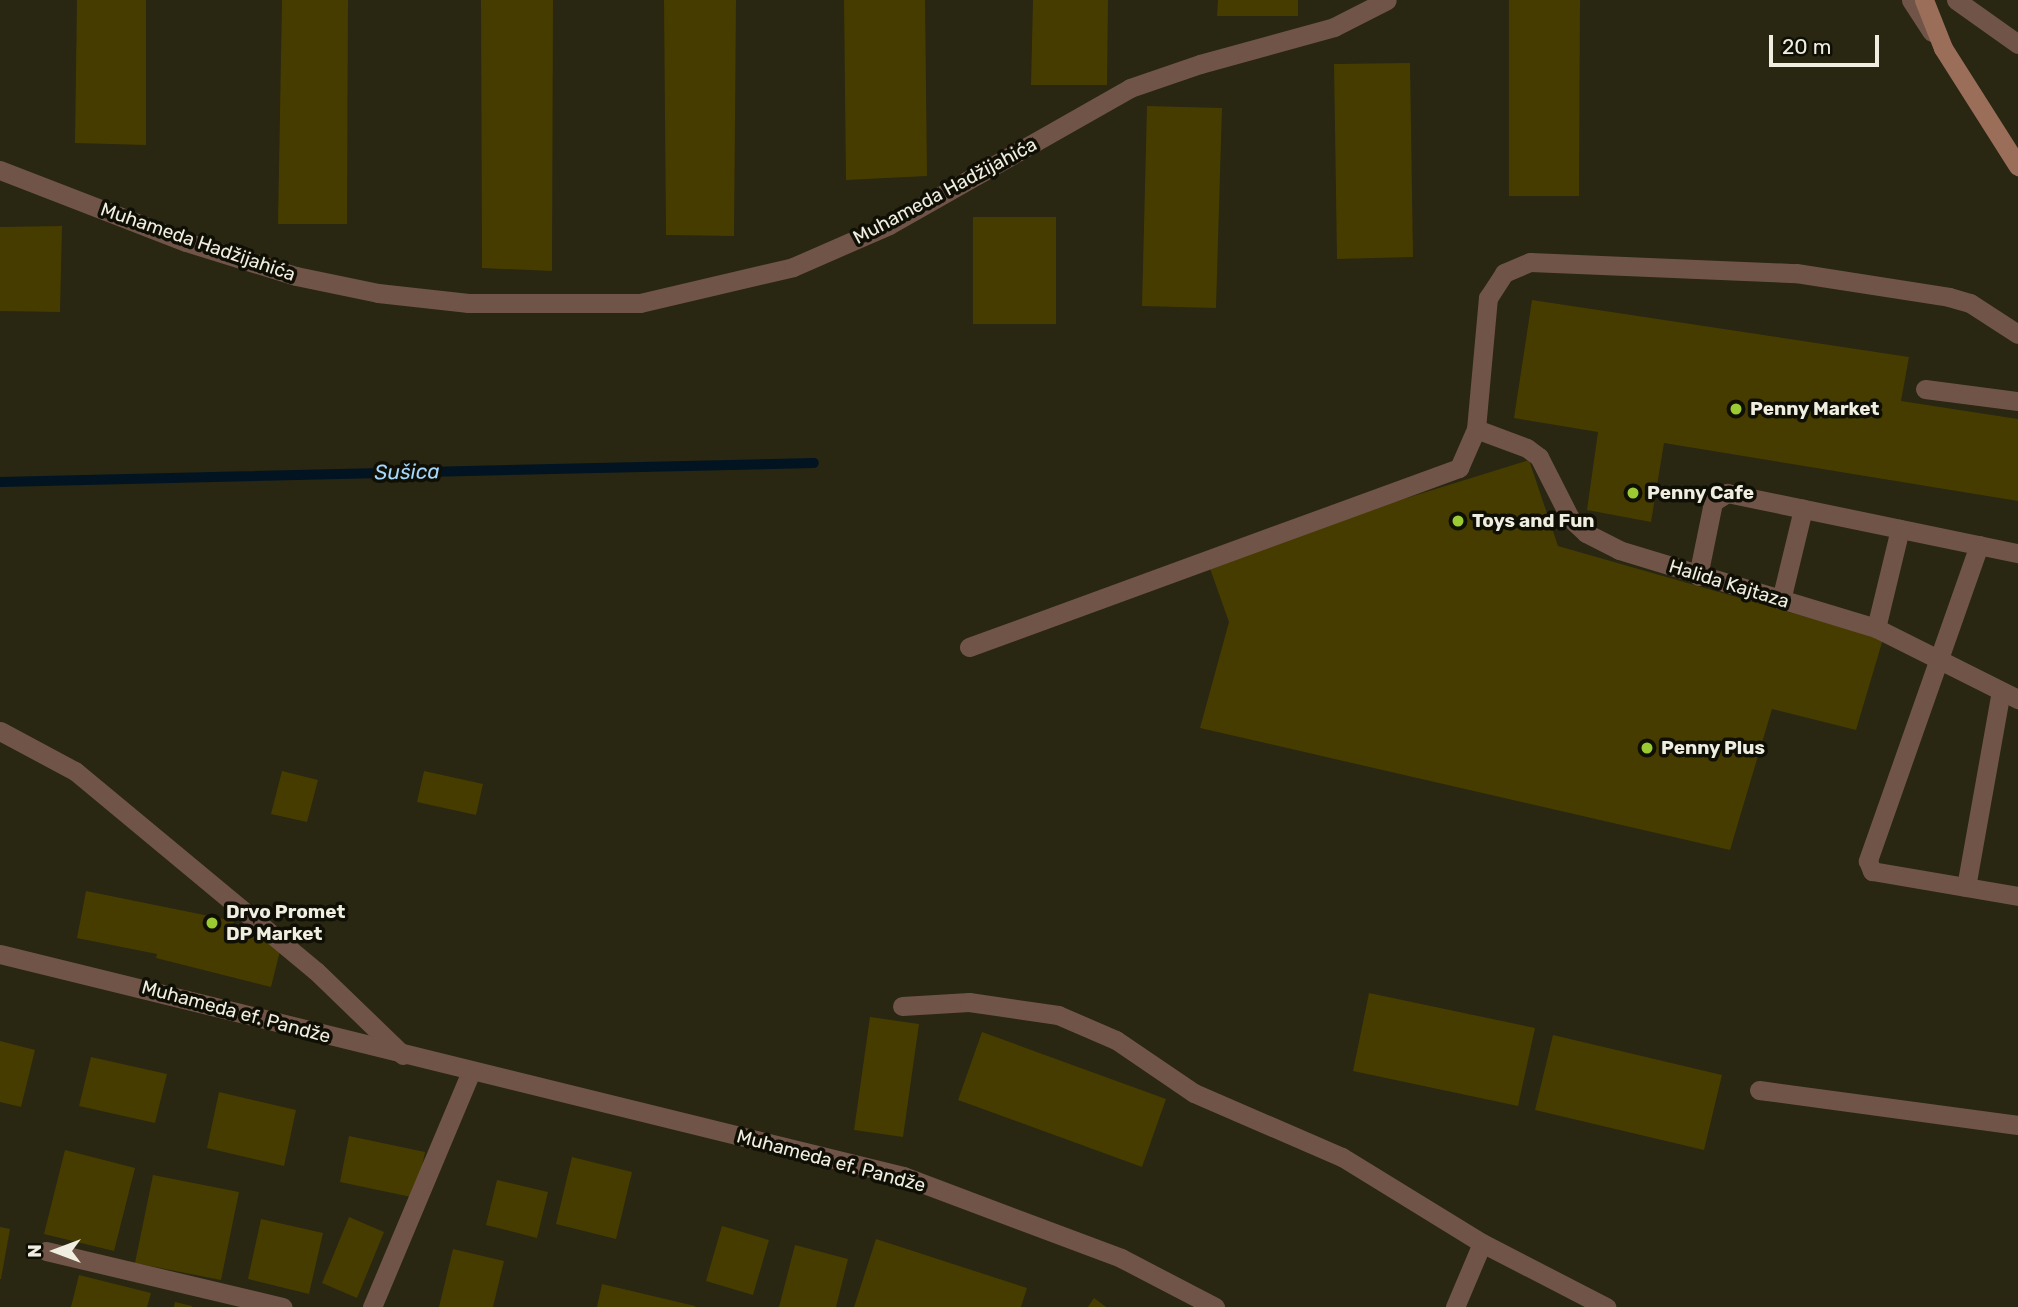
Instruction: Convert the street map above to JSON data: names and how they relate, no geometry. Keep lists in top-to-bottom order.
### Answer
{
  "streets": {
    "street": ["Muhameda Hadžijahića", "Halida Kajtaza", "Muhameda ef. Pandže"]
  },
  "water": ["Sušica"],
  "places": [
    "Penny Market",
    "Penny Cafe",
    "Toys and Fun",
    "Penny Plus",
    "Drvo Promet DP Market"
  ],
  "scale_bar": "20 m",
  "north": "left"
}
